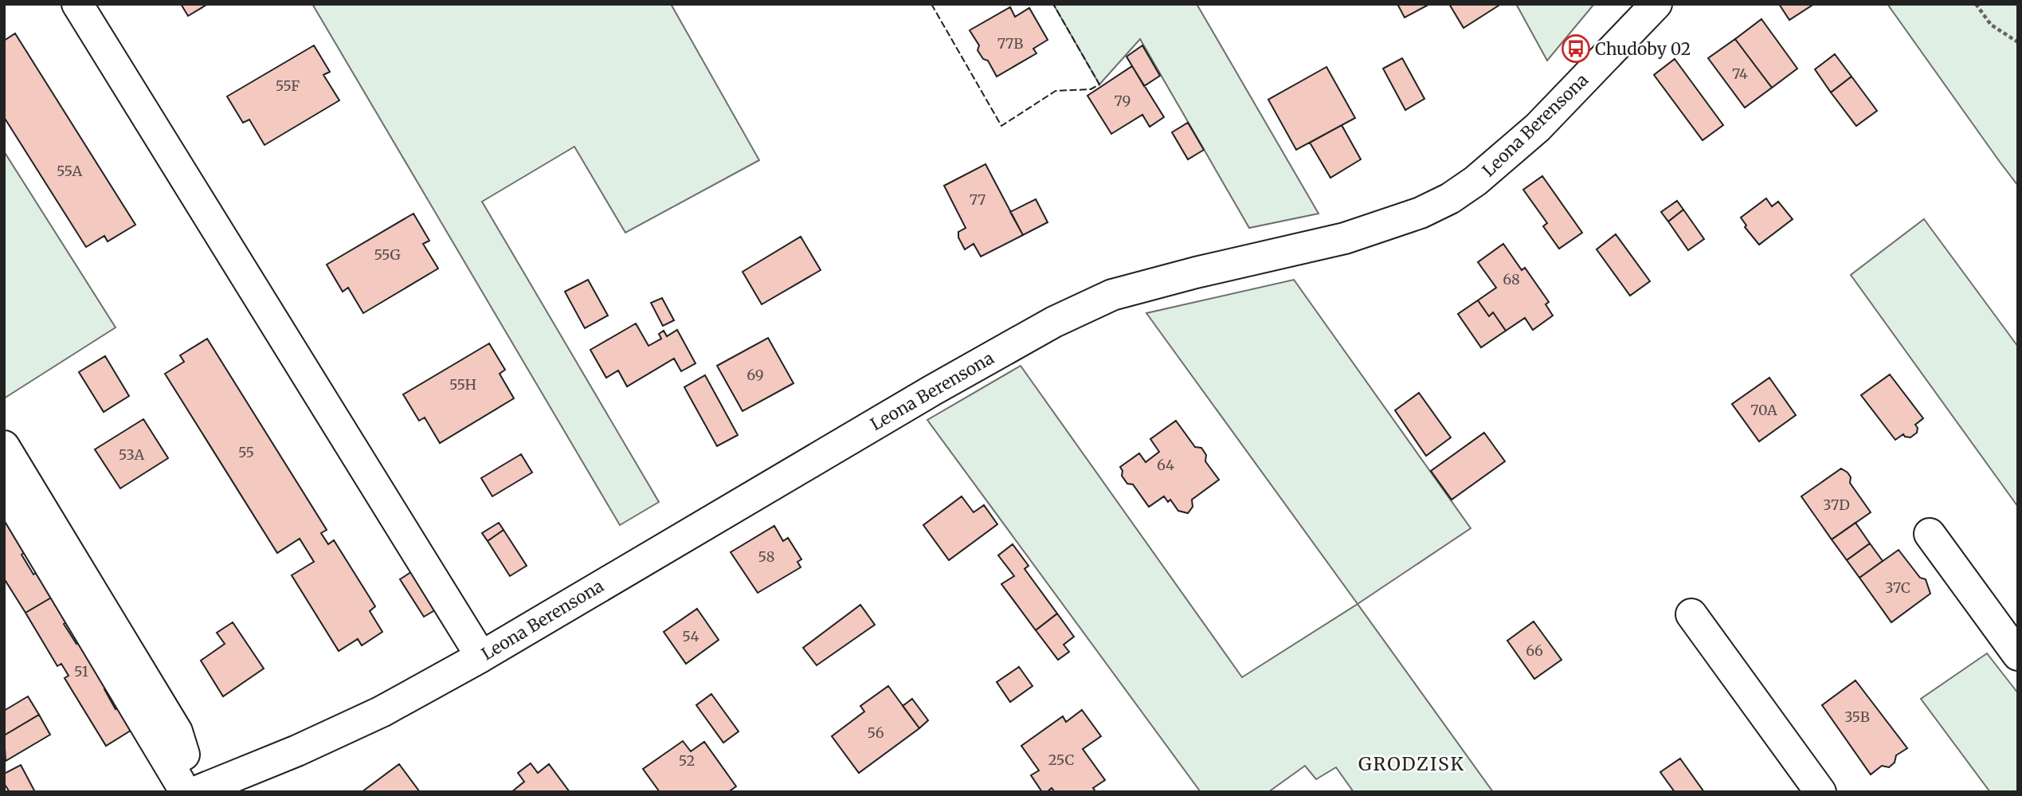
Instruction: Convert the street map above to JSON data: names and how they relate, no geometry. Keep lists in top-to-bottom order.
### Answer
{
  "streets": {
    "street": ["Leona Berensona"]
  },
  "districts": ["GRODZISK"],
  "places": {
    "bus stop": ["Chudoby 02"]
  },
  "house_numbers": [
    "77B",
    "74",
    "55F",
    "79",
    "55A",
    "77",
    "55G",
    "68",
    "69",
    "55H",
    "70A",
    "55",
    "53A",
    "64",
    "37D",
    "58",
    "37C",
    "54",
    "66",
    "51",
    "35B",
    "56",
    "25C",
    "52"
  ]
}
